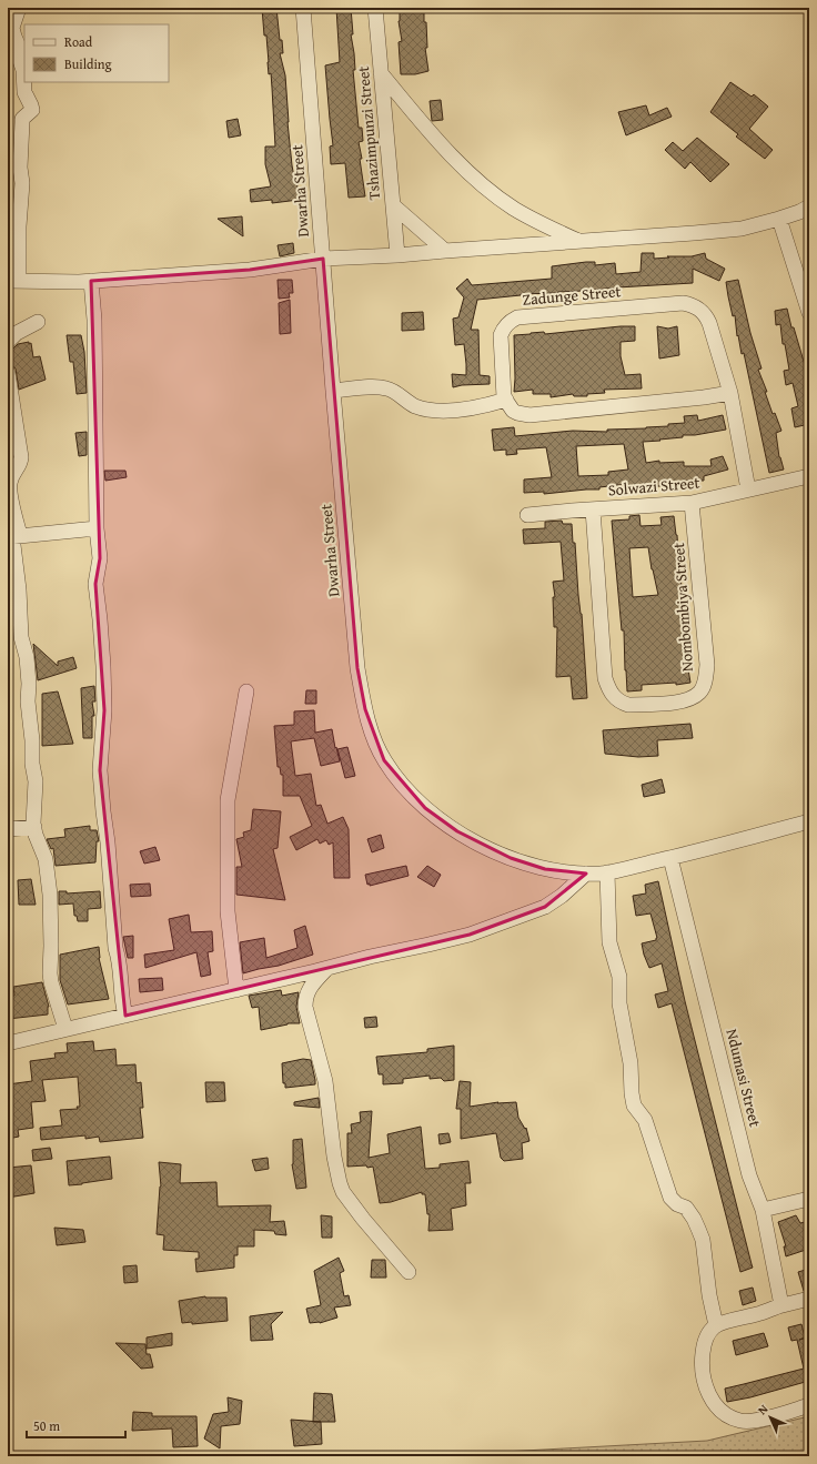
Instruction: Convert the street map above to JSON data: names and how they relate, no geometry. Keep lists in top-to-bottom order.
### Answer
{
  "streets": {
    "street": [
      "Tshazimpunzi Street",
      "Dwarha Street",
      "Zadunge Street",
      "Solwazi Street",
      "Nombombiya Street",
      "Ndumasi Street"
    ]
  },
  "crossings": [
    ["Dwarha Street", "Ndumasi Street"],
    ["Zadunge Street", "Solwazi Street"],
    ["Solwazi Street", "Nombombiya Street"]
  ],
  "legend": ["Road", "Building"],
  "scale_bar": "50 m",
  "north": "top left"
}
